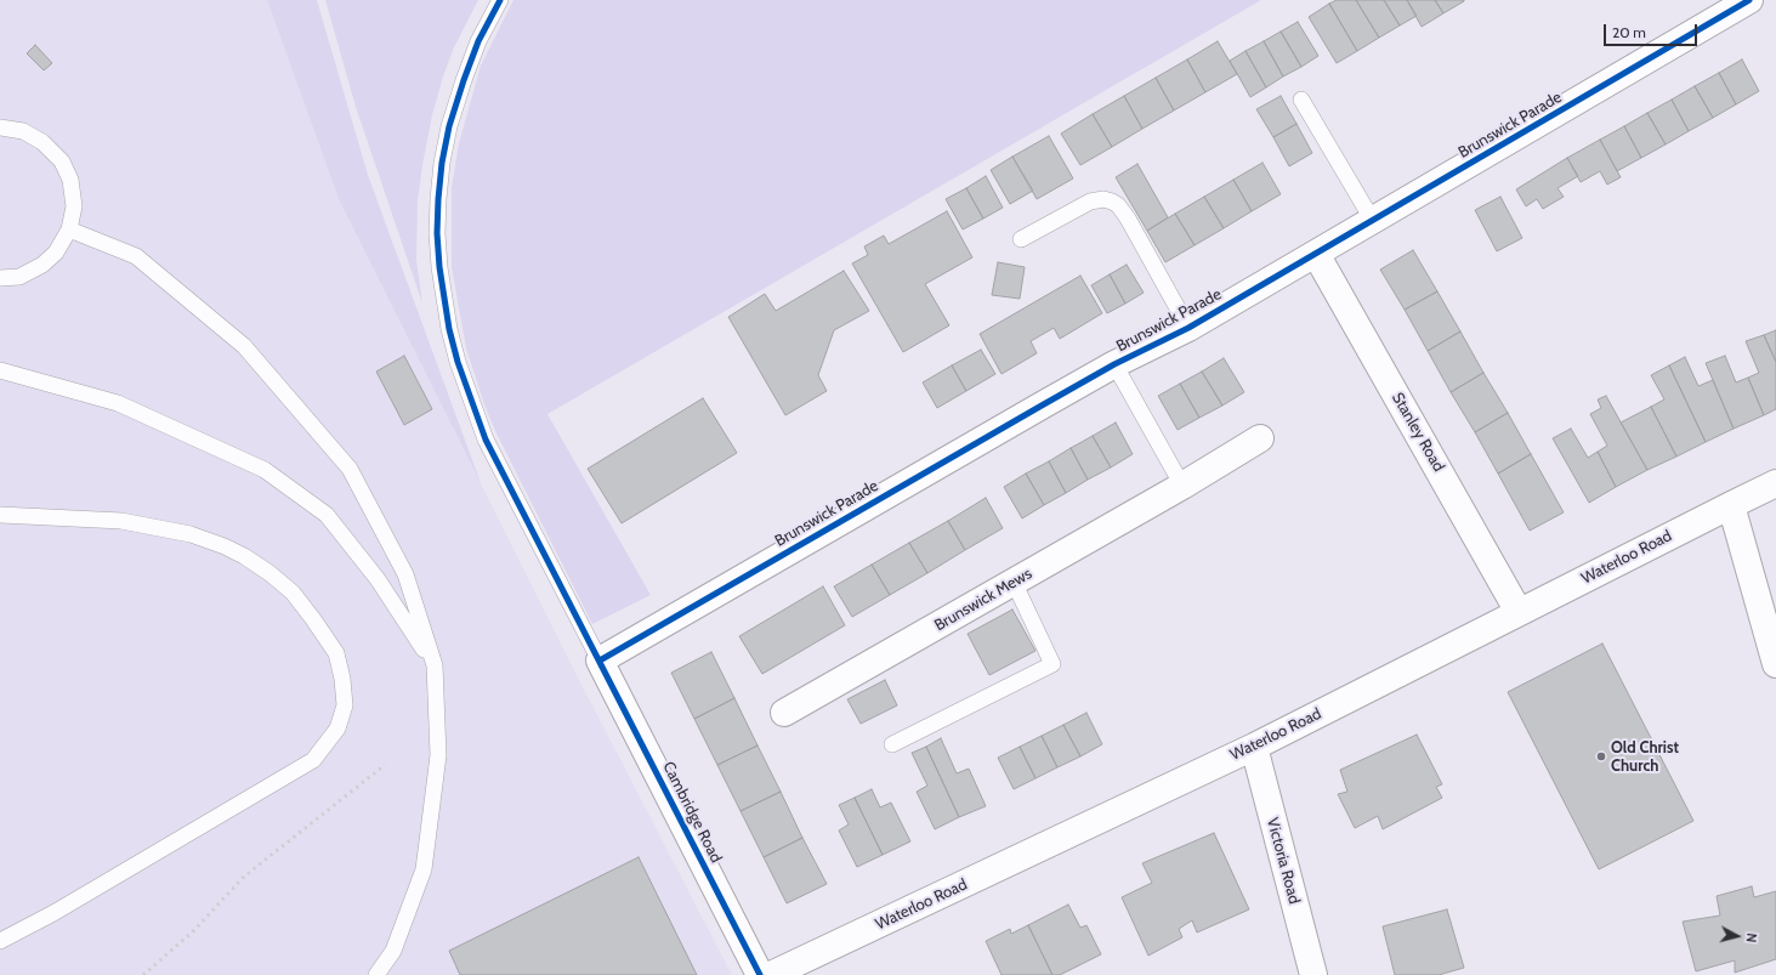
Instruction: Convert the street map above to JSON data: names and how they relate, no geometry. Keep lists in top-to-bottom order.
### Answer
{
  "streets": {
    "street": [
      "Brunswick Parade",
      "Stanley Road",
      "Waterloo Road",
      "Brunswick Mews",
      "Cambridge Road",
      "Victoria Road"
    ]
  },
  "crossings": [
    ["Brunswick Parade", "Stanley Road"],
    ["Brunswick Parade", "Cambridge Road"],
    ["Stanley Road", "Waterloo Road"],
    ["Waterloo Road", "Victoria Road"]
  ],
  "places": ["Old Christ Church"],
  "scale_bar": "20 m",
  "north": "right"
}
